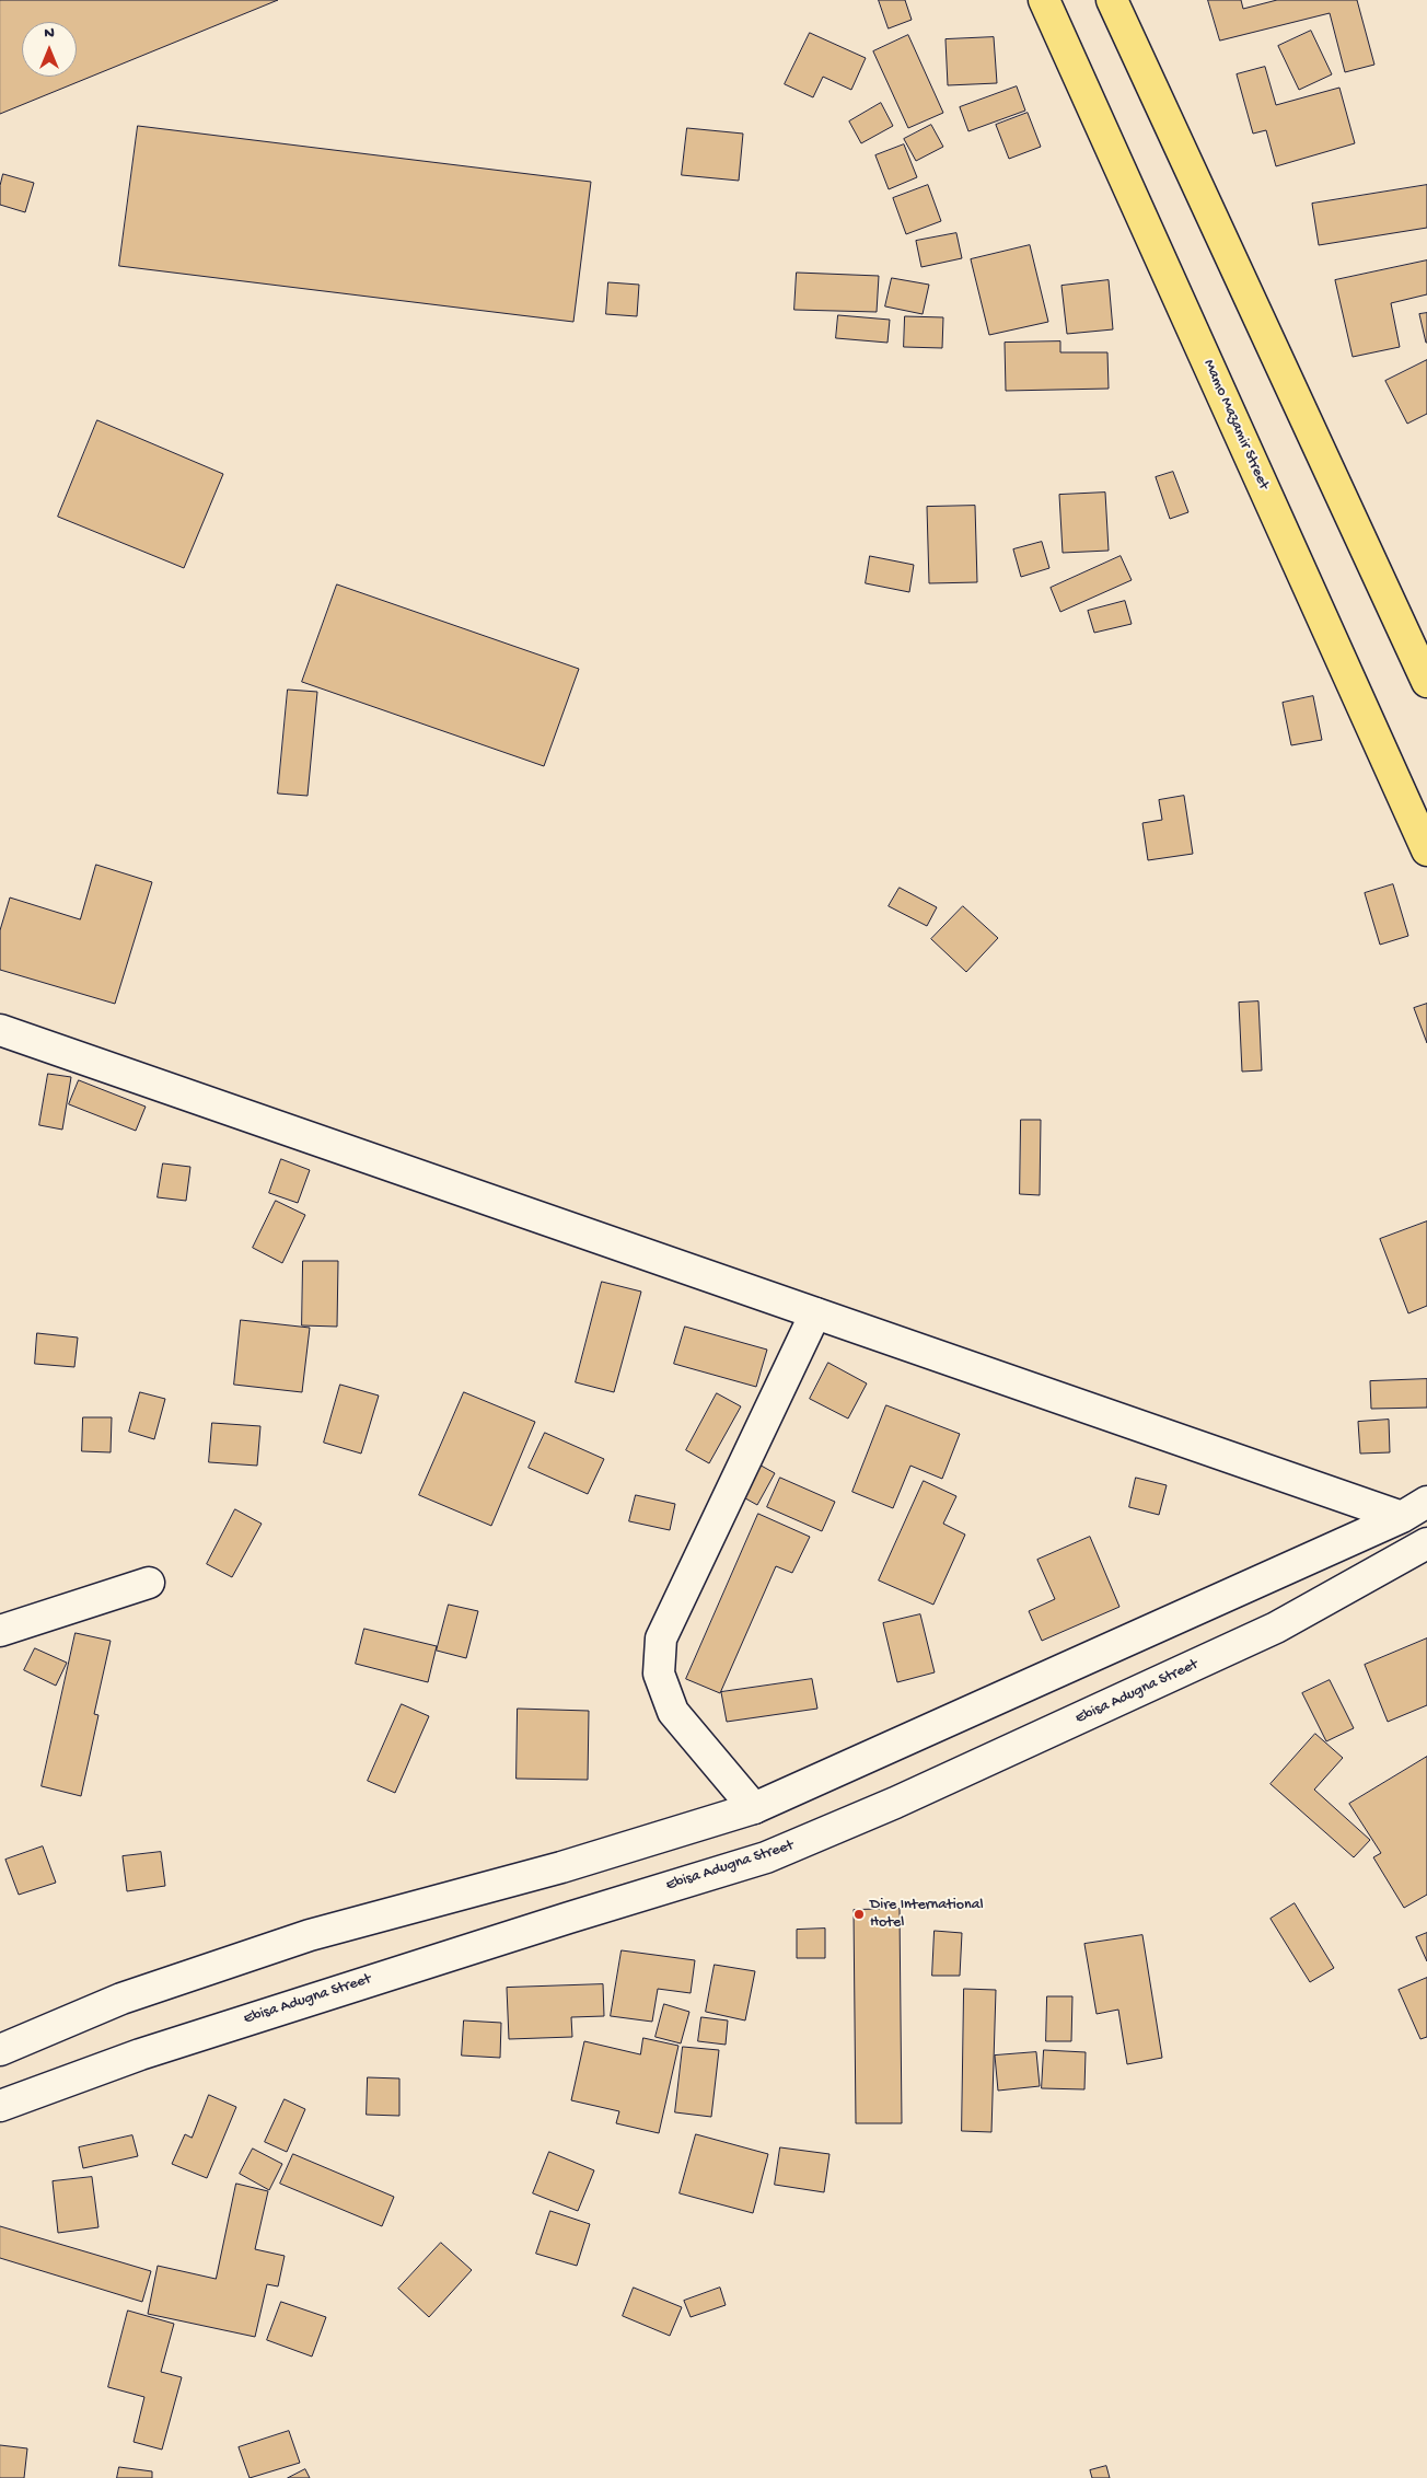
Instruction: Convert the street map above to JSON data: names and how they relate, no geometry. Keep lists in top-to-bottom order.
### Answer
{
  "streets": {
    "main road": ["Mamo Mazamir Street", "Ebisa Adugna Street"]
  },
  "places": ["Dire International Hotel"],
  "north": "top"
}
